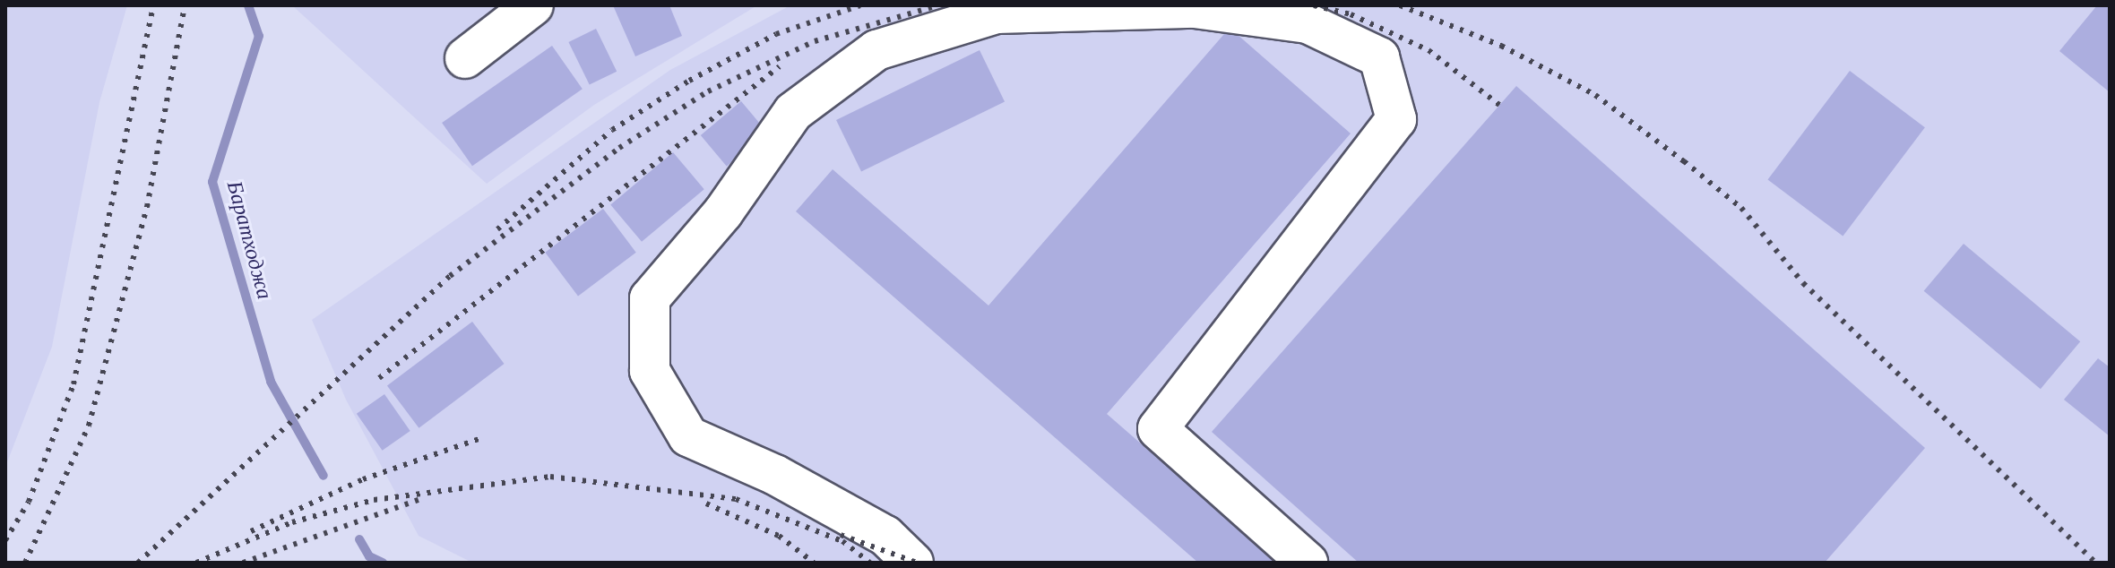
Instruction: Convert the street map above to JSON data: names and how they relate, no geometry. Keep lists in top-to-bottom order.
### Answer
{
  "water": ["Баратходжа"]
}
